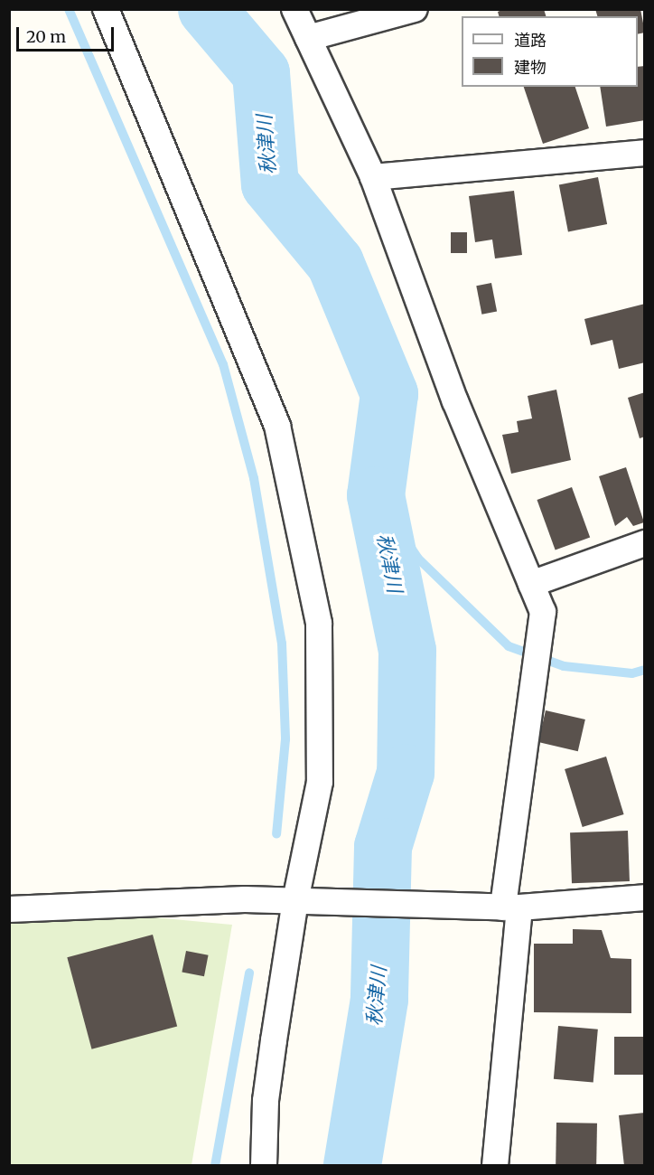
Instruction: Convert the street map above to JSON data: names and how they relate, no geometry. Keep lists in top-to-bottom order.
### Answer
{
  "water": ["秋津川"],
  "legend": ["道路", "建物"],
  "scale_bar": "20 m"
}
